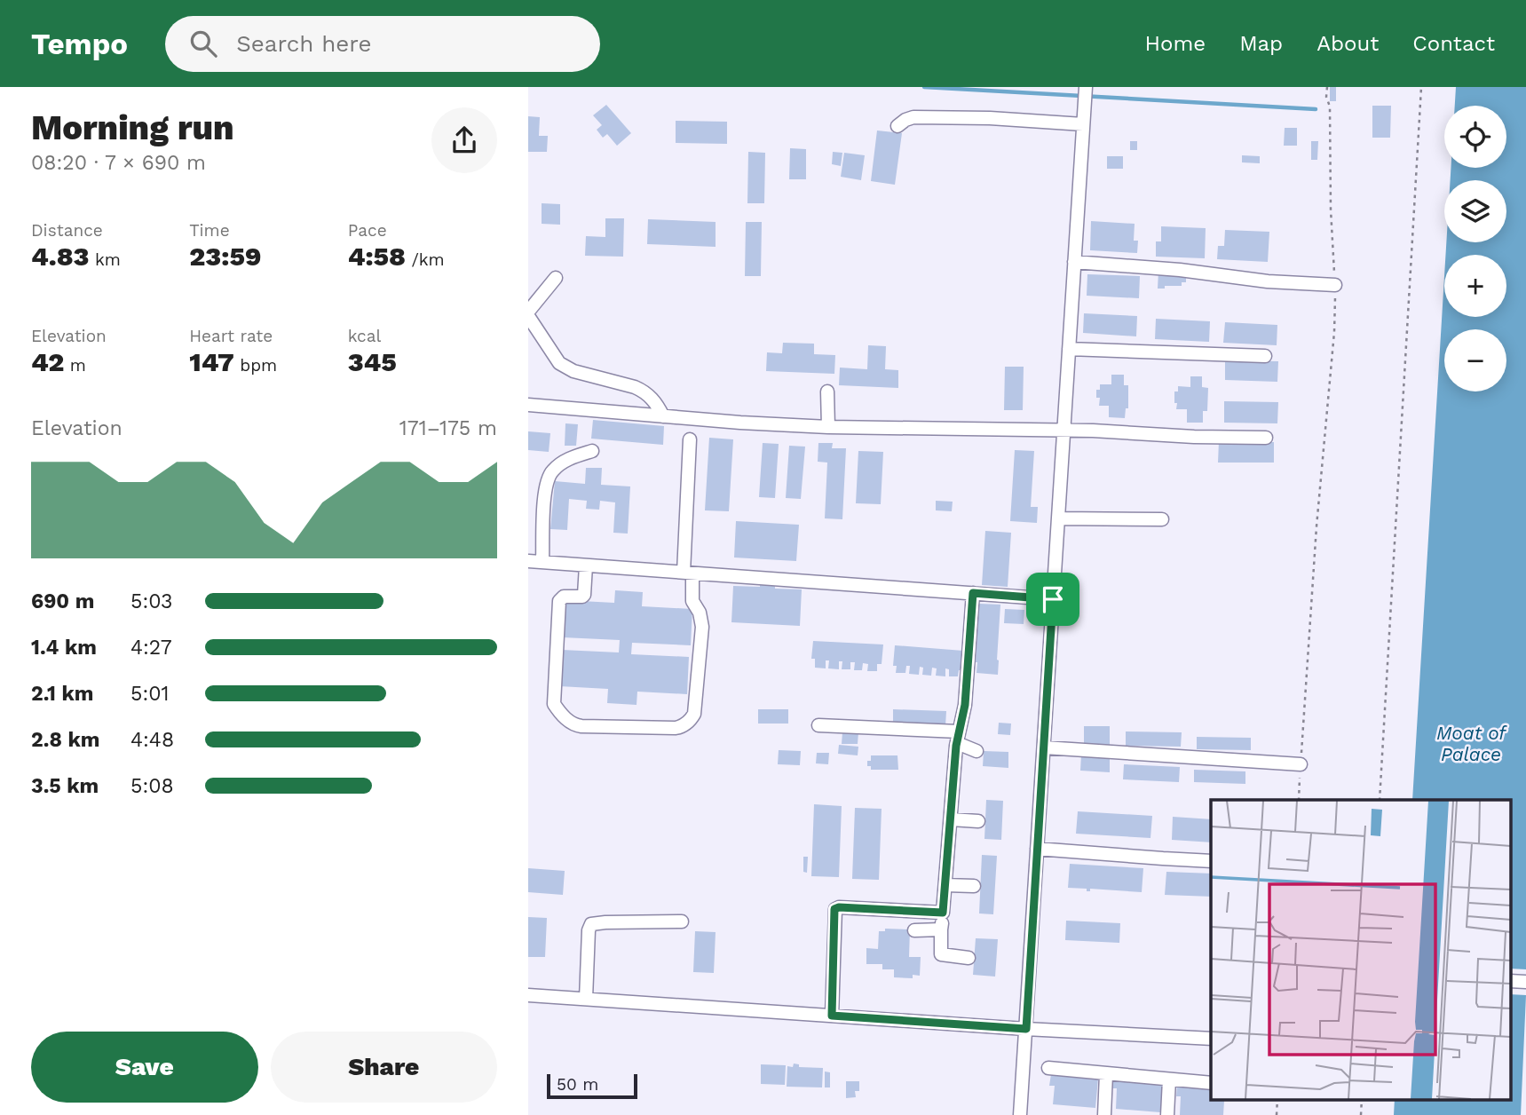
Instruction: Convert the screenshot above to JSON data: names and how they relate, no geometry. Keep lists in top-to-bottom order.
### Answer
{
  "water": ["Moat of Palace"],
  "scale_bar": "50 m",
  "page": {
    "header": "Tempo",
    "search": "Search here",
    "nav": [
      "Home",
      "Map",
      "About",
      "Contact"
    ],
    "heading": ["Morning run", "08:20 · 7 × 690 m"],
    "map_buttons": ["+", "−"],
    "stats": [
      ["Distance", "4.83 km"],
      ["Time", "23:59"],
      ["Pace", "4:58 /km"],
      ["Elevation", "42 m"],
      ["Heart rate", "147 bpm"],
      ["kcal", "345"]
    ],
    "chart": ["Elevation", "171–175 m"],
    "list": [
      {
        "name": "690 m",
        "note": "5:03"
      },
      {
        "name": "1.4 km",
        "note": "4:27"
      },
      {
        "name": "2.1 km",
        "note": "5:01"
      },
      {
        "name": "2.8 km",
        "note": "4:48"
      },
      {
        "name": "3.5 km",
        "note": "5:08"
      }
    ],
    "buttons": ["Save", "Share"],
    "scale": "50 m"
  }
}
